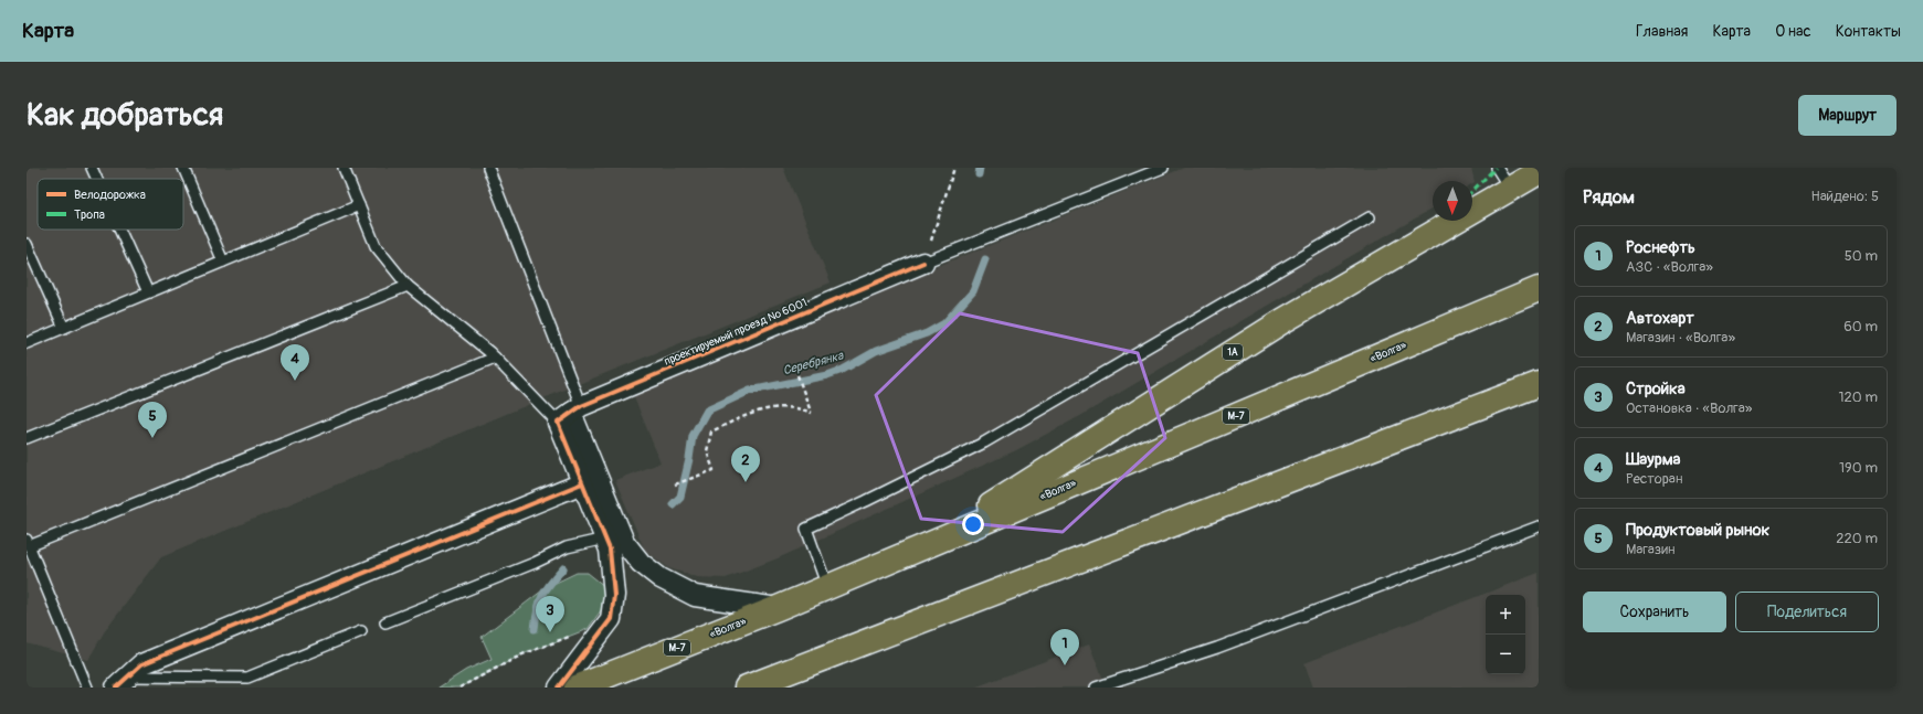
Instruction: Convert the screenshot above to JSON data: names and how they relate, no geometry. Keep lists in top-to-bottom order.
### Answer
{
  "streets": {
    "highway": ["1A", "«Волга»", "М-7"],
    "street": ["проектируемый проезд № 6001"]
  },
  "crossings": [
    ["1A", "«Волга»"]
  ],
  "water": ["Серебрянка"],
  "legend": ["Велодорожка", "Тропа"],
  "north": "bottom",
  "page": {
    "header": "Карта",
    "nav": [
      "Главная",
      "Карта",
      "О нас",
      "Контакты"
    ],
    "buttons": [
      "Маршрут",
      ["Сохранить", "Поделиться"]
    ],
    "title": "Как добраться",
    "heading": ["Рядом", "Найдено: 5"],
    "list": [
      {
        "mark": "1",
        "name": "Роснефть",
        "note": "АЗС · «Волга»",
        "value": "50 m"
      },
      {
        "mark": "2",
        "name": "Автохарт",
        "note": "Магазин · «Волга»",
        "value": "60 m"
      },
      {
        "mark": "3",
        "name": "Стройка",
        "note": "Остановка · «Волга»",
        "value": "120 m"
      },
      {
        "mark": "4",
        "name": "Шаурма",
        "note": "Ресторан",
        "value": "190 m"
      },
      {
        "mark": "5",
        "name": "Продуктовый рынок",
        "note": "Магазин",
        "value": "220 m"
      }
    ],
    "pins": [
      "4",
      "5",
      "2",
      "3",
      "1"
    ],
    "map_buttons": ["+", "−"]
  }
}
